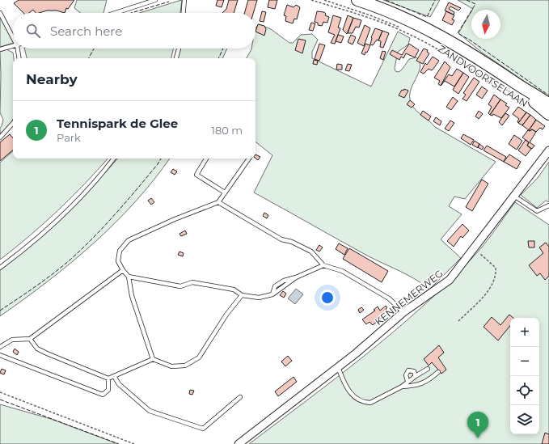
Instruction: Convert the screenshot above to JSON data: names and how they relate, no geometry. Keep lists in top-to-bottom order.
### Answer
{
  "streets": {
    "main road": ["ZANDVOORTSELAAN"],
    "street": ["KENNEMERWEG"]
  },
  "north": "bottom",
  "page": {
    "search": "Search here",
    "heading": "Nearby",
    "list": [
      {
        "mark": "1",
        "name": "Tennispark de Glee",
        "note": "Park",
        "value": "180 m"
      }
    ],
    "map_buttons": ["+", "−"],
    "pins": "1"
  }
}
